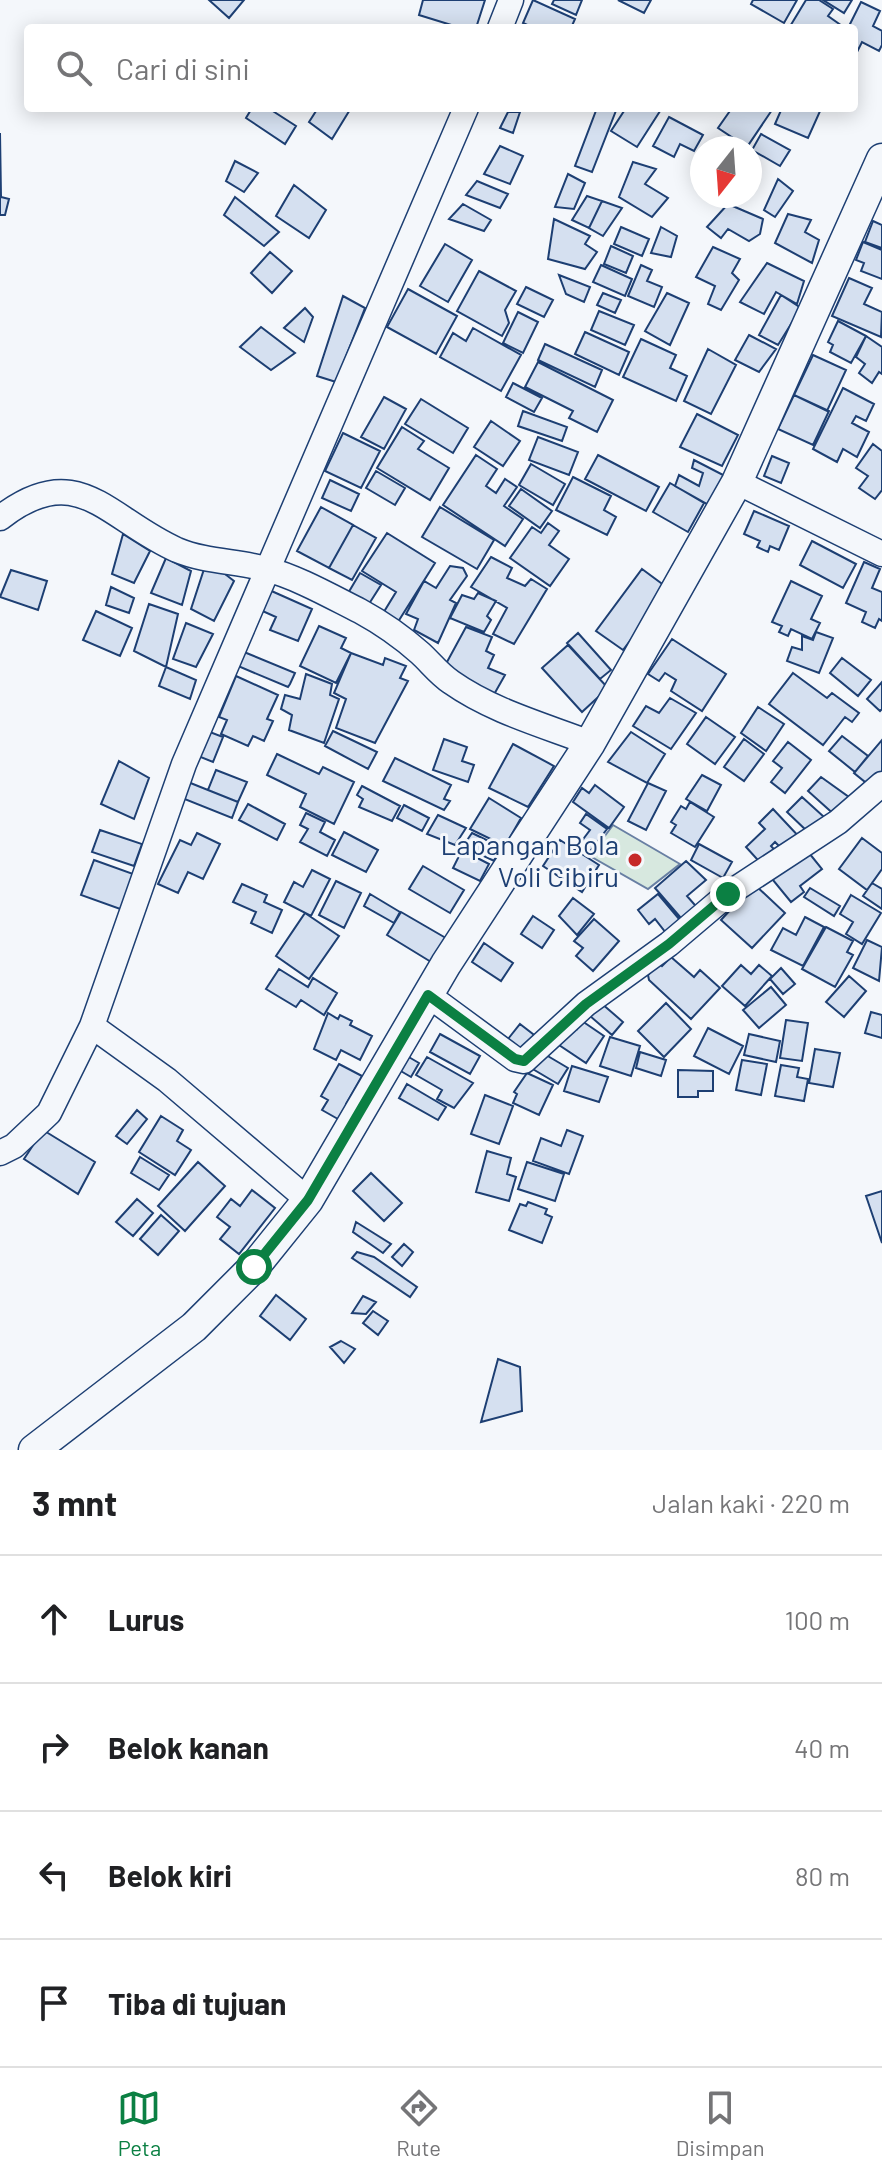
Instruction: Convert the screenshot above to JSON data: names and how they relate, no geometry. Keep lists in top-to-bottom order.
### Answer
{
  "places": ["Lapangan Bola Voli Cibiru"],
  "north": "bottom",
  "page": {
    "search": "Cari di sini",
    "heading": ["3 mnt", "Jalan kaki · 220 m"],
    "list": [
      ["Lurus", "100 m"],
      ["Belok kanan", "40 m"],
      ["Belok kiri", "80 m"],
      "Tiba di tujuan"
    ],
    "nav": ["Peta", "Rute", "Disimpan"]
  }
}
